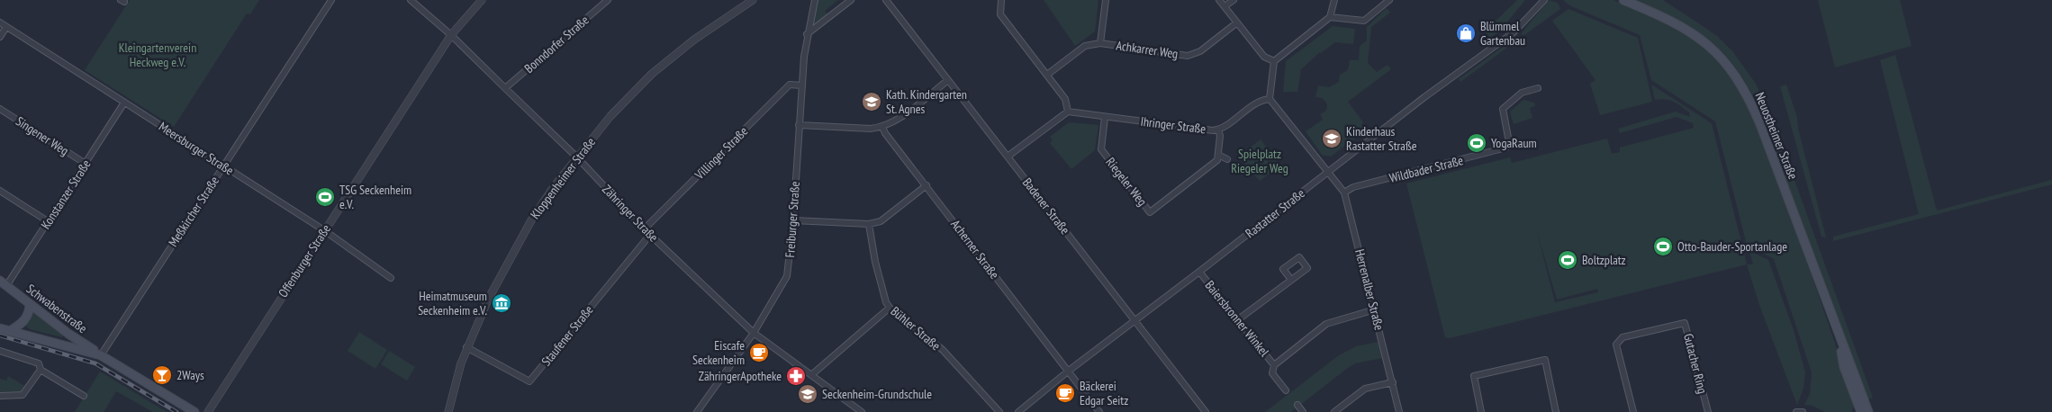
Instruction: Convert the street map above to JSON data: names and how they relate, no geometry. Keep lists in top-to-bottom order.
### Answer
{
  "streets": {
    "main road": ["Neuostheimer Straße", "Schwabenstraße"],
    "street": [
      "Bonndorfer Straße",
      "Achkarrer Weg",
      "Ihringer Straße",
      "Singener Weg",
      "Meersburger Straße",
      "Villinger Straße",
      "Wildbader Straße",
      "Kloppenheimer Straße",
      "Riegeler Weg",
      "Konstanzer Straße",
      "Badener Straße",
      "Meßkircher Straße",
      "Zähringer Straße",
      "Rastatter Straße",
      "Freiburger Straße",
      "Acherner Straße",
      "Offenburger Straße",
      "Herrenalber Straße",
      "Baiersbronner Winkel",
      "Bühler Straße",
      "Staufener Straße",
      "Gutacher Ring"
    ]
  },
  "crossings": [
    ["Bonndorfer Straße", "Zähringer Straße"],
    ["Ihringer Straße", "Riegeler Weg"],
    ["Ihringer Straße", "Herrenalber Straße"],
    ["Singener Weg", "Konstanzer Straße"],
    ["Meersburger Straße", "Konstanzer Straße"],
    ["Meersburger Straße", "Meßkircher Straße"],
    ["Meersburger Straße", "Offenburger Straße"],
    ["Villinger Straße", "Zähringer Straße"],
    ["Villinger Straße", "Freiburger Straße"],
    ["Wildbader Straße", "Herrenalber Straße"],
    ["Kloppenheimer Straße", "Zähringer Straße"],
    ["Kloppenheimer Straße", "Staufener Straße"],
    ["Konstanzer Straße", "Schwabenstraße"],
    ["Badener Straße", "Rastatter Straße"],
    ["Meßkircher Straße", "Schwabenstraße"],
    ["Zähringer Straße", "Freiburger Straße"],
    ["Zähringer Straße", "Offenburger Straße"],
    ["Zähringer Straße", "Staufener Straße"],
    ["Rastatter Straße", "Acherner Straße"],
    ["Rastatter Straße", "Herrenalber Straße"],
    ["Rastatter Straße", "Baiersbronner Winkel"],
    ["Herrenalber Straße", "Baiersbronner Winkel"]
  ],
  "parks": ["Kleingartenverein Heckweg e.V.", "Spielplatz Riegeler Weg"],
  "places": {
    "shop": ["Blümmel Gartenbau"],
    "school or university": ["Kath. Kindergarten St. Agnes", "Kinderhaus Rastatter Straße", "Seckenheim-Grundschule"],
    "sports": [
      "YogaRaum",
      "TSG Seckenheim e.V.",
      "Otto-Bauder-Sportanlage",
      "Boltzplatz"
    ],
    "museum": ["Heimatmuseum Seckenheim e.V."],
    "cafe": ["Eiscafe Seckenheim", "Bäckerei Edgar Seitz"],
    "bar": ["2Ways"],
    "pharmacy": ["ZähringerApotheke"]
  }
}
